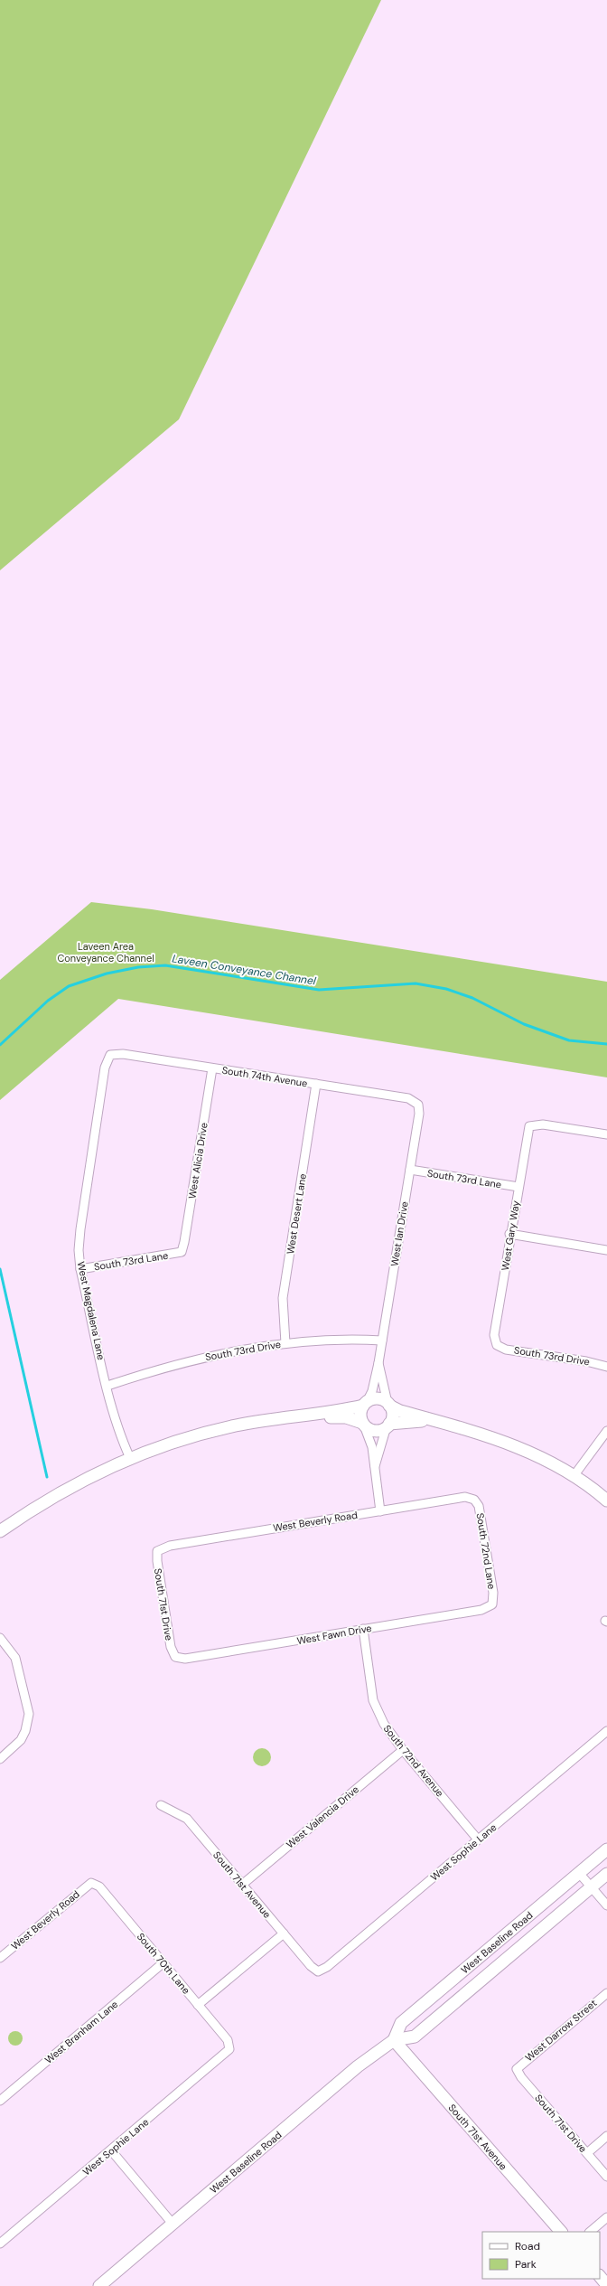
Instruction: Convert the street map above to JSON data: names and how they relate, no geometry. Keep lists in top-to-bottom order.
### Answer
{
  "streets": {
    "street": [
      "South 74th Avenue",
      "West Alicia Drive",
      "South 73rd Lane",
      "West Desert Lane",
      "West Ian Drive",
      "West Gary Way",
      "West Magdalena Lane",
      "South 73rd Drive",
      "West Beverly Road",
      "South 72nd Lane",
      "South 71st Drive",
      "West Fawn Drive",
      "South 72nd Avenue",
      "West Valencia Drive",
      "West Sophie Lane",
      "South 71st Avenue",
      "West Baseline Road",
      "South 70th Lane",
      "West Darrow Street",
      "West Branham Lane"
    ]
  },
  "crossings": [
    ["South 74th Avenue", "West Alicia Drive"],
    ["South 74th Avenue", "West Desert Lane"],
    ["South 74th Avenue", "West Ian Drive"],
    ["South 74th Avenue", "West Magdalena Lane"],
    ["West Alicia Drive", "South 73rd Lane"],
    ["South 73rd Lane", "West Ian Drive"],
    ["South 73rd Lane", "West Gary Way"],
    ["South 73rd Lane", "West Magdalena Lane"],
    ["West Desert Lane", "South 73rd Drive"],
    ["West Ian Drive", "South 73rd Drive"],
    ["West Gary Way", "South 73rd Drive"],
    ["West Magdalena Lane", "South 73rd Drive"],
    ["West Beverly Road", "South 72nd Lane"],
    ["West Beverly Road", "South 71st Drive"],
    ["West Beverly Road", "South 70th Lane"],
    ["South 72nd Lane", "West Fawn Drive"],
    ["South 71st Drive", "West Fawn Drive"],
    ["South 71st Drive", "West Darrow Street"],
    ["West Fawn Drive", "South 72nd Avenue"],
    ["South 72nd Avenue", "West Valencia Drive"],
    ["South 72nd Avenue", "West Sophie Lane"],
    ["West Valencia Drive", "South 71st Avenue"],
    ["West Sophie Lane", "South 71st Avenue"],
    ["West Sophie Lane", "South 70th Lane"],
    ["South 71st Avenue", "West Baseline Road"],
    ["South 70th Lane", "West Branham Lane"]
  ],
  "water": ["Laveen Conveyance Channel"],
  "parks": ["Laveen Area Conveyance Channel"],
  "legend": ["Road", "Park"]
}
